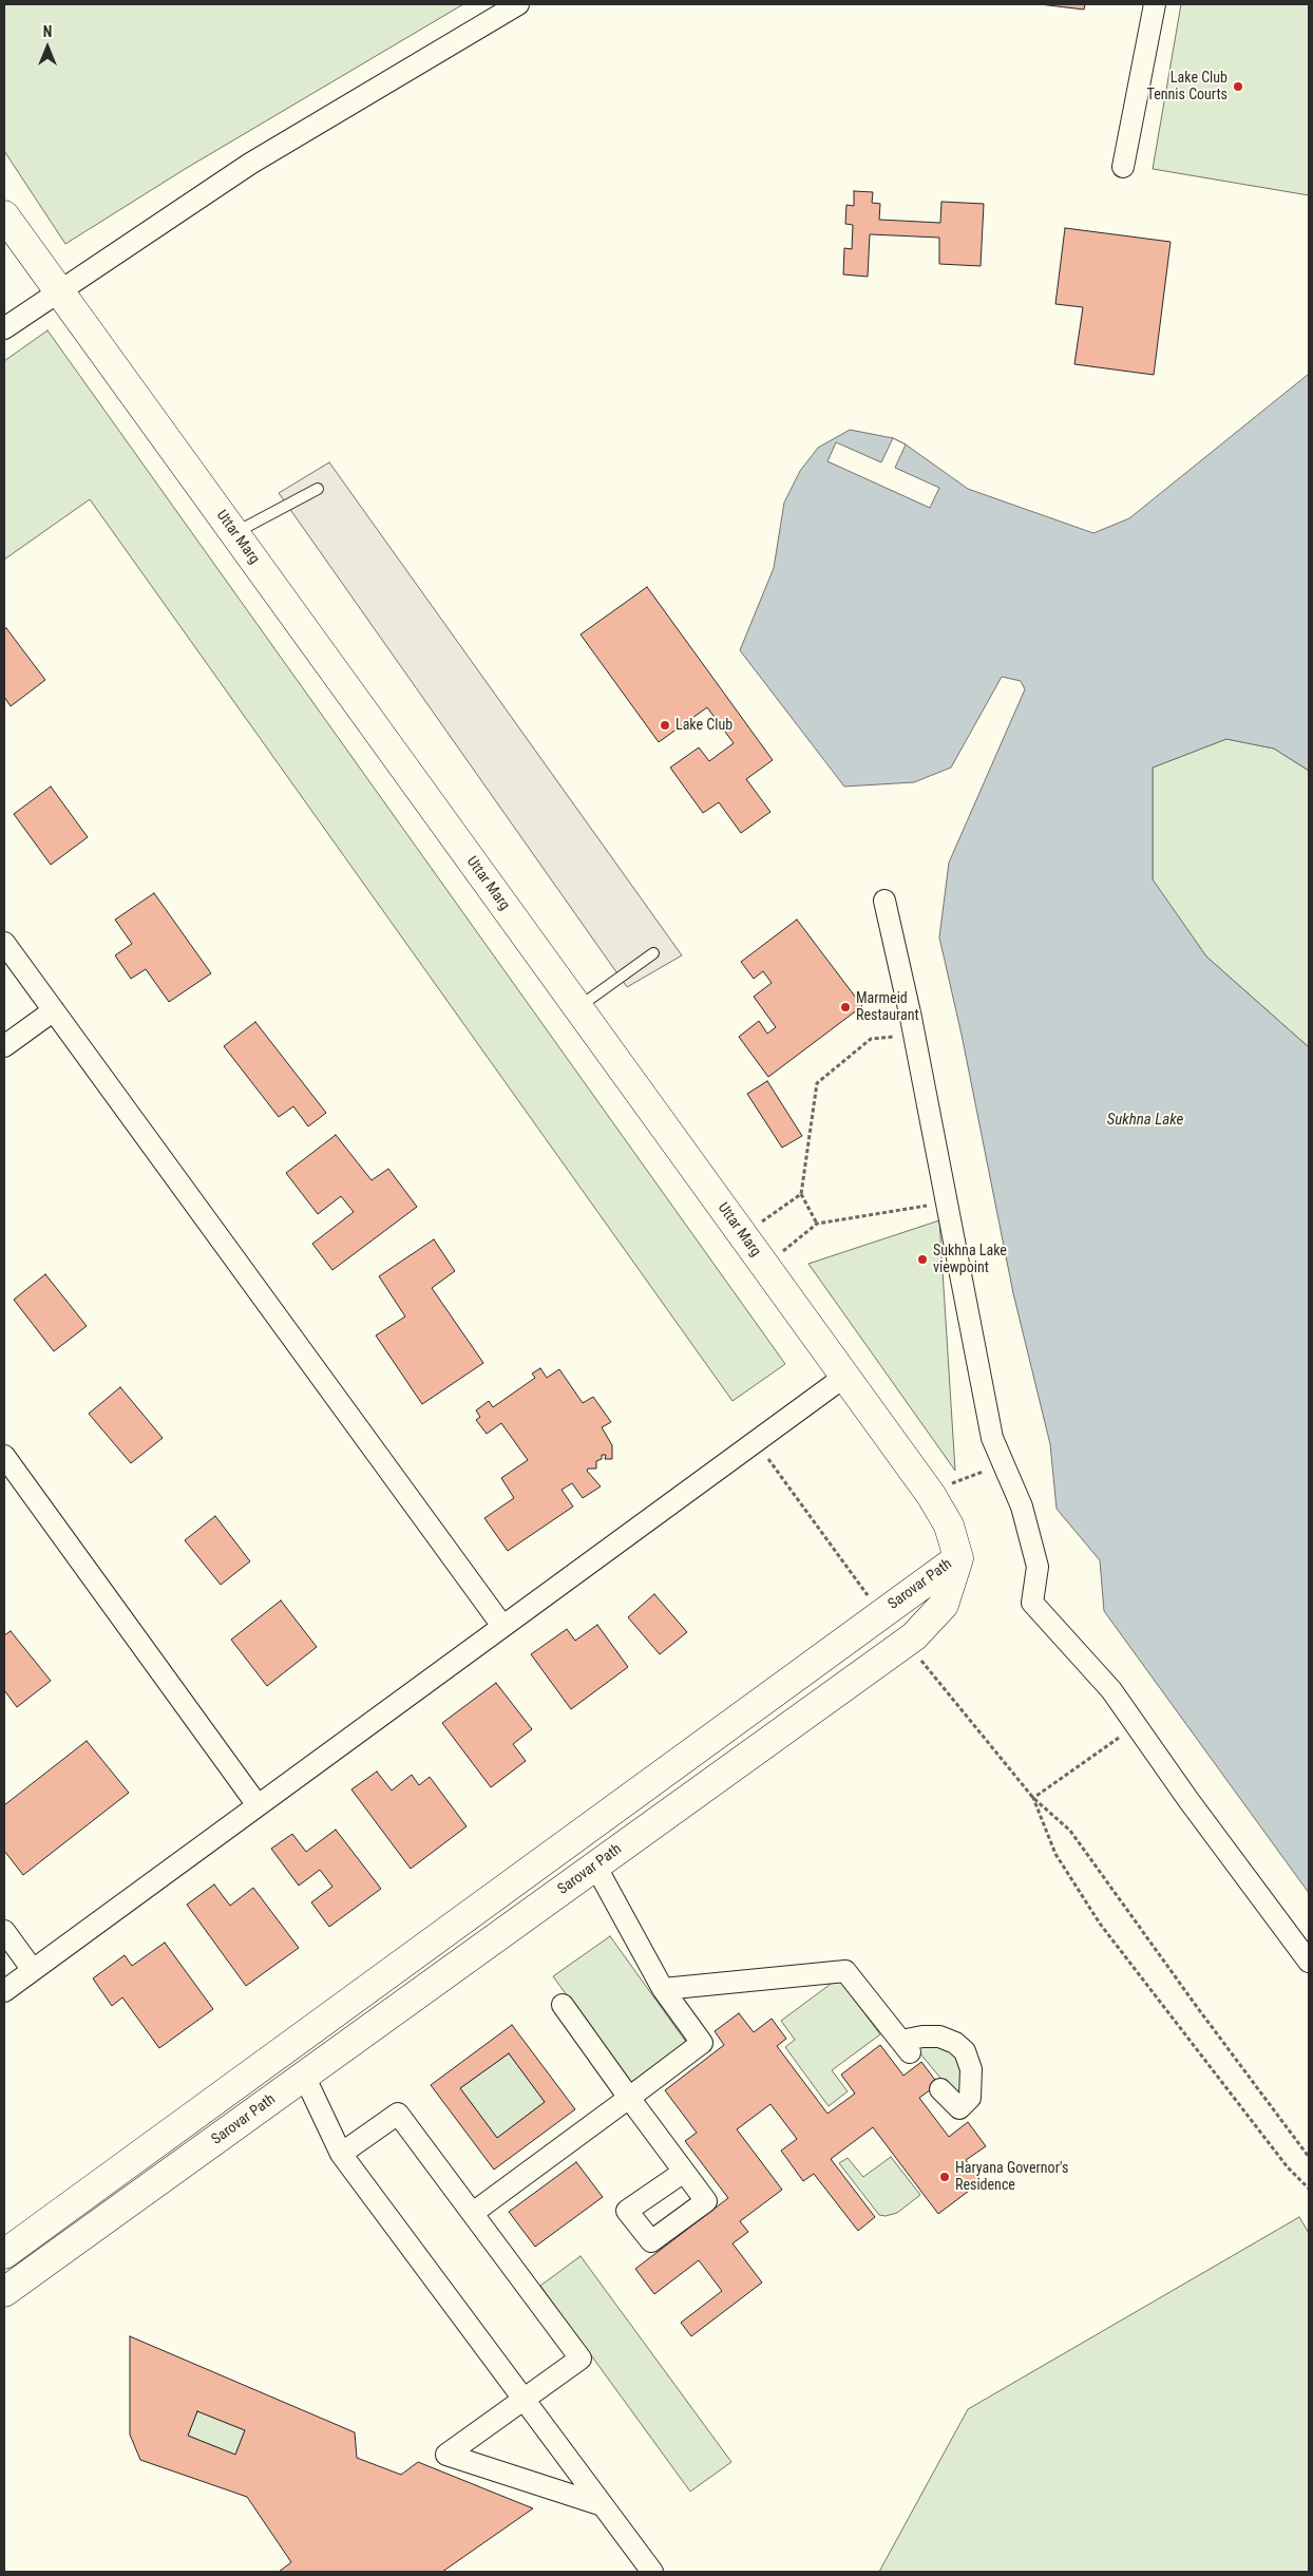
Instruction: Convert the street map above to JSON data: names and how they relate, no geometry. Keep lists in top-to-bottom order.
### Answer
{
  "streets": {
    "main road": ["Uttar Marg", "Sarovar Path"]
  },
  "crossings": [
    ["Uttar Marg", "Sarovar Path"]
  ],
  "water": ["Sukhna Lake"],
  "places": [
    "Lake Club Tennis Courts",
    "Lake Club",
    "Marmeid Restaurant",
    "Sukhna Lake viewpoint",
    "Haryana Governor's Residence"
  ],
  "north": "top"
}
